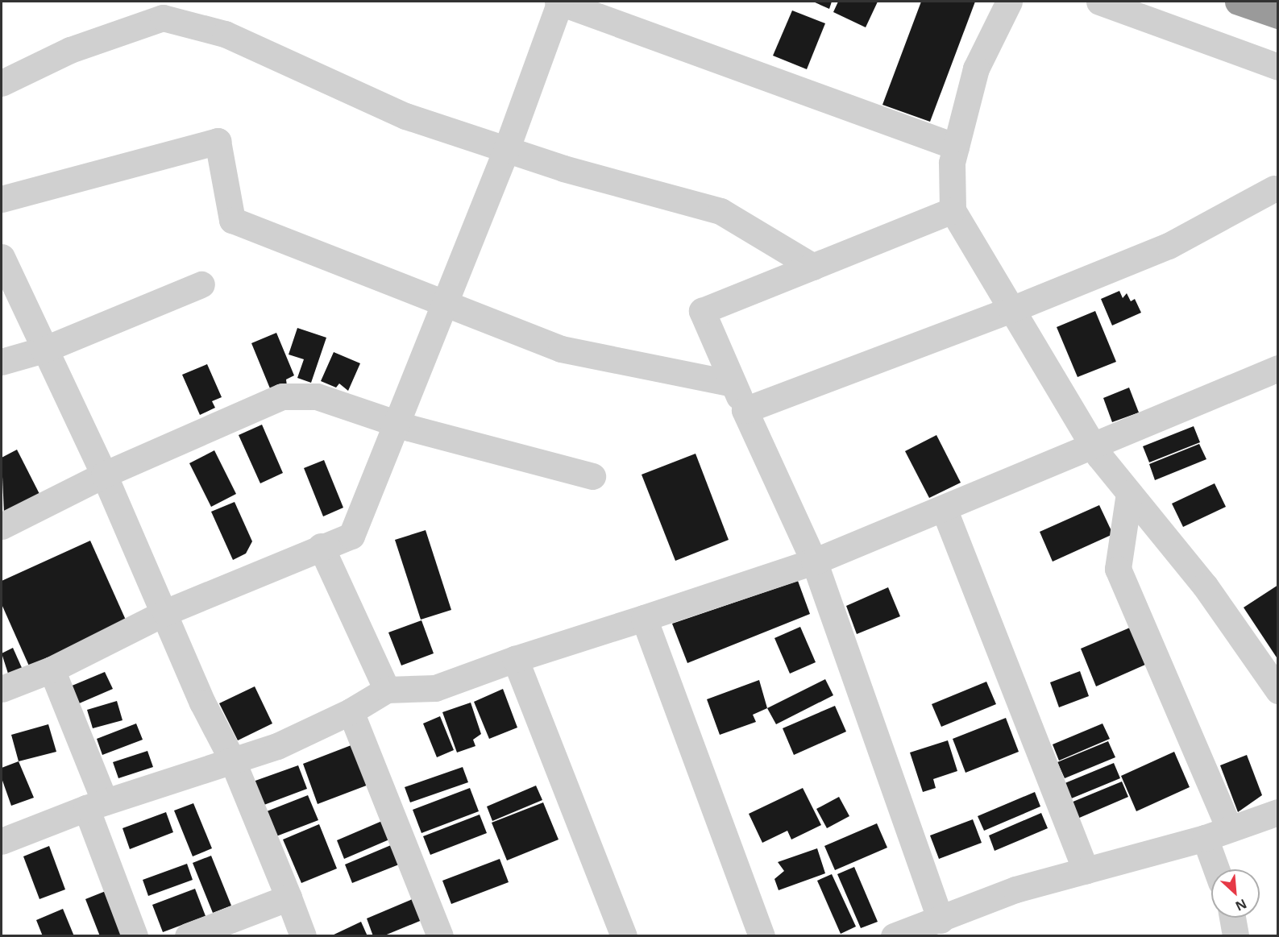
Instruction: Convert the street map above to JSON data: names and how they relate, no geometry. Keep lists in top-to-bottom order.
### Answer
{
  "north": "bottom right"
}
